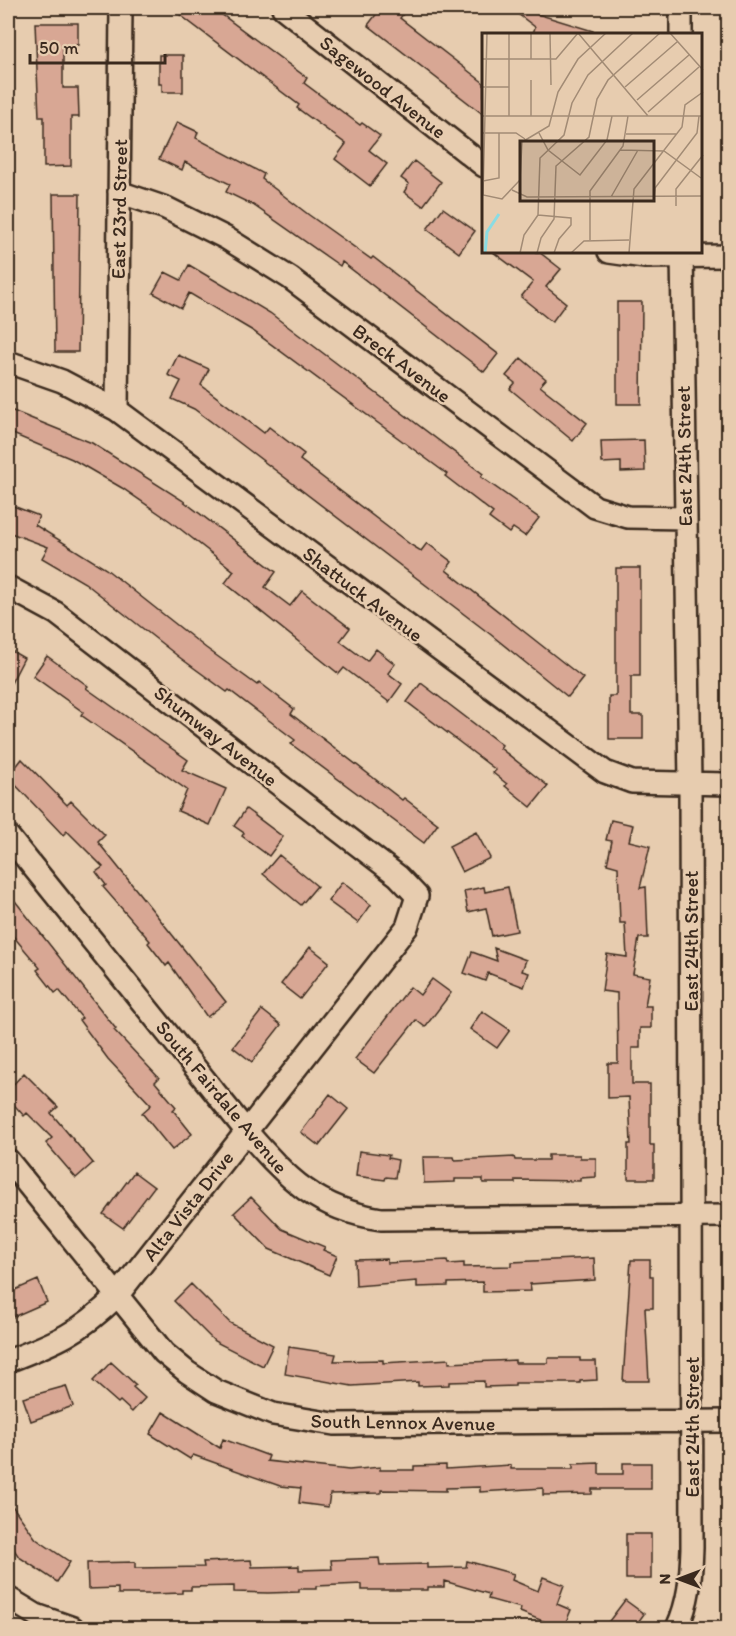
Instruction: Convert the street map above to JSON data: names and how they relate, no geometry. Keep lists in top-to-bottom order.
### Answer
{
  "streets": {
    "street": [
      "Sagewood Avenue",
      "East 23rd Street",
      "Breck Avenue",
      "East 24th Street",
      "Shattuck Avenue",
      "Shumway Avenue",
      "South Fairdale Avenue",
      "Alta Vista Drive",
      "South Lennox Avenue"
    ]
  },
  "crossings": [
    ["East 23rd Street", "Breck Avenue"],
    ["East 23rd Street", "Shattuck Avenue"],
    ["Breck Avenue", "East 24th Street"],
    ["East 24th Street", "Shattuck Avenue"],
    ["East 24th Street", "South Fairdale Avenue"],
    ["East 24th Street", "South Lennox Avenue"],
    ["Shumway Avenue", "Alta Vista Drive"],
    ["South Fairdale Avenue", "Alta Vista Drive"],
    ["Alta Vista Drive", "South Lennox Avenue"]
  ],
  "scale_bar": "50 m",
  "north": "left"
}
